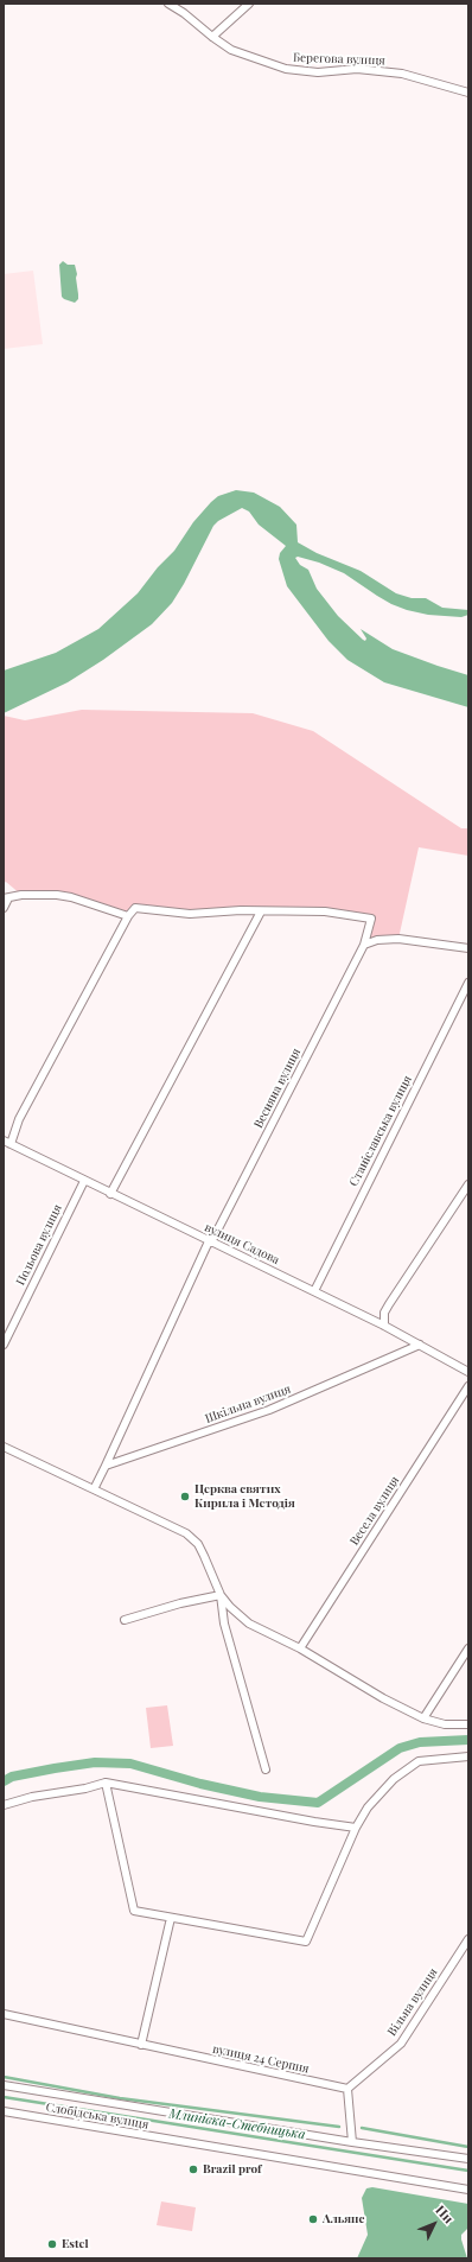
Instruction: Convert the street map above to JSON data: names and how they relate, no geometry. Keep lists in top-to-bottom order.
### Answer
{
  "streets": {
    "street": [
      "Берегова вулиця",
      "Весняна вулиця",
      "Станіславська вулиця",
      "вулиця Садова",
      "Польова вулиця",
      "Шкільна вулиця",
      "Весела вулиця",
      "Вільна вулиця",
      "вулиця 24 Серпня",
      "Слобідська вулиця"
    ]
  },
  "crossings": [
    ["Весняна вулиця", "вулиця Садова"],
    ["Весняна вулиця", "Шкільна вулиця"],
    ["Станіславська вулиця", "вулиця Садова"],
    ["вулиця Садова", "Польова вулиця"],
    ["вулиця Садова", "Шкільна вулиця"],
    ["Вільна вулиця", "вулиця 24 Серпня"]
  ],
  "water": ["Млинівка-Стебницька"],
  "places": [
    "Церква святих Кирила і Методія",
    "Brazil prof",
    "Альянс",
    "Estel"
  ],
  "north": "top right"
}
